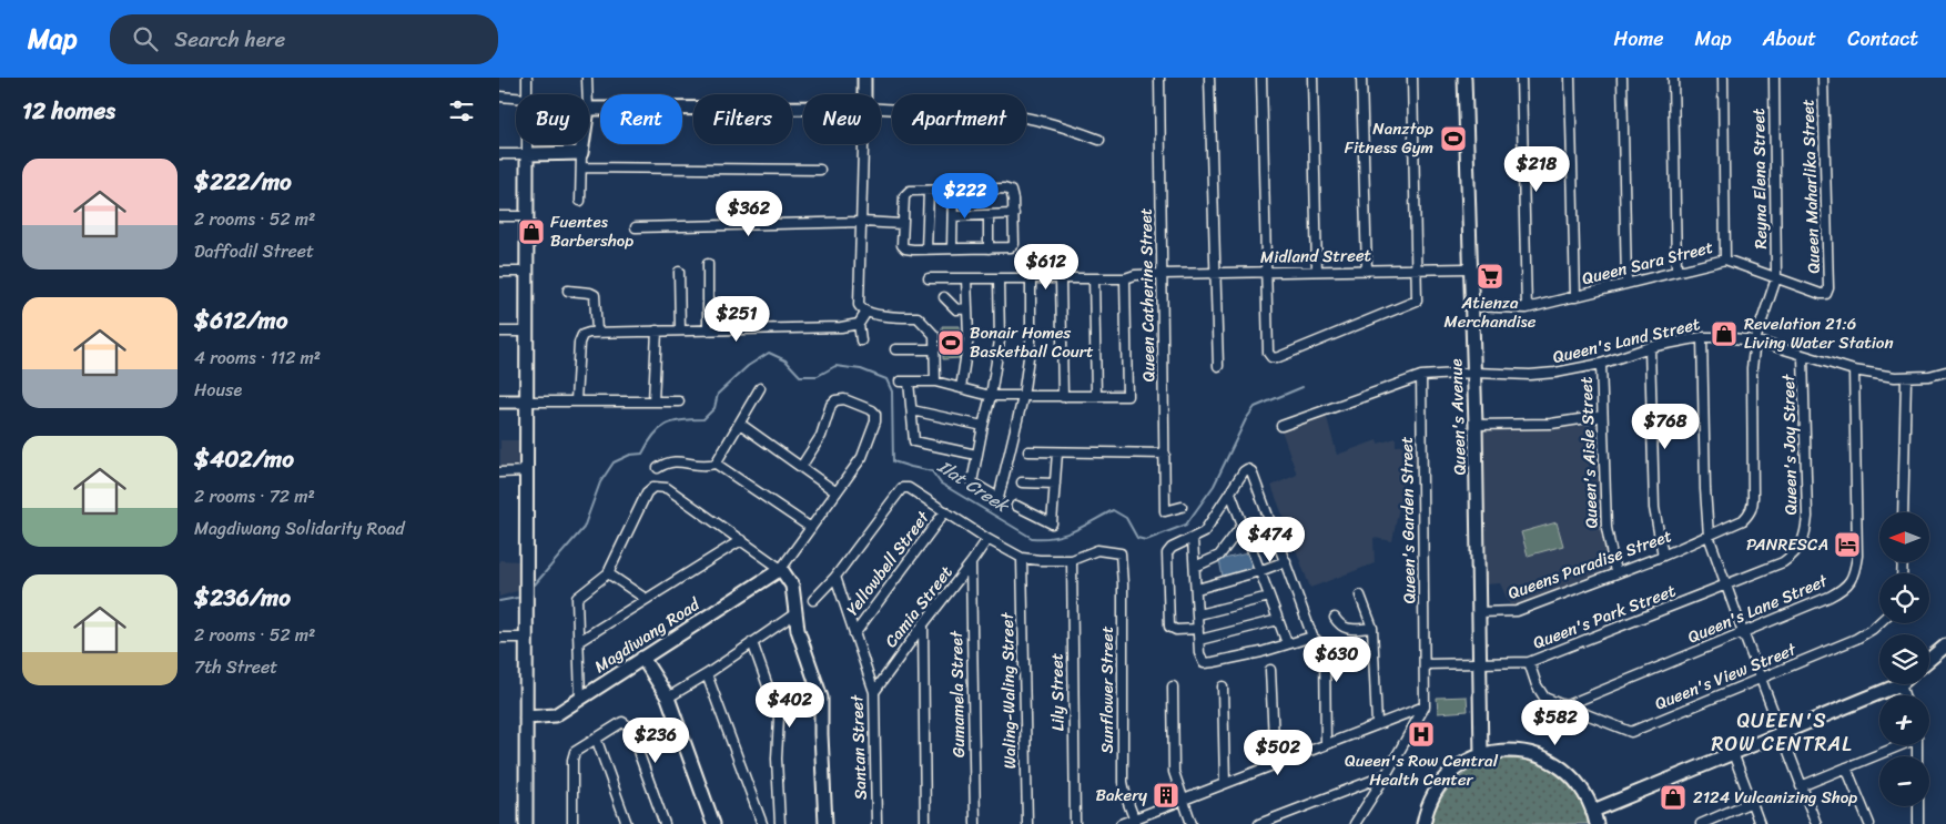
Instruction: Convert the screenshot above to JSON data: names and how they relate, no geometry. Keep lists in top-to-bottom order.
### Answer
{
  "streets": {
    "street": [
      "Reyna Elena Street",
      "Queen Maharlika Street",
      "Midland Street",
      "Queen Sara Street",
      "Queen Catherine Street",
      "Queen's Land Street",
      "Queen's Avenue",
      "Queen's Joy Street",
      "Queen's Aisle Street",
      "Queen's Garden Street",
      "Yellowbell Street",
      "Queens Paradise Street",
      "Camia Street",
      "Queen's Lane Street",
      "Queen's Park Street",
      "Magdiwang Road",
      "Queen's View Street",
      "Sunflower Street",
      "Waling-Waling Street",
      "Lily Street",
      "Gumamela Street",
      "Santan Street"
    ]
  },
  "crossings": [
    ["Reyna Elena Street", "Queen Sara Street"],
    ["Reyna Elena Street", "Queen's Land Street"],
    ["Reyna Elena Street", "Queens Paradise Street"],
    ["Queen Maharlika Street", "Queen Sara Street"],
    ["Midland Street", "Queen Catherine Street"],
    ["Midland Street", "Queen's Avenue"],
    ["Queen Sara Street", "Queen's Avenue"],
    ["Queen's Land Street", "Queen's Avenue"],
    ["Queen's Land Street", "Queen's Joy Street"],
    ["Queen's Land Street", "Queen's Aisle Street"],
    ["Queen's Land Street", "Queens Paradise Street"],
    ["Queen's Land Street", "Queen's Lane Street"],
    ["Queen's Avenue", "Queens Paradise Street"],
    ["Queen's Avenue", "Queen's Park Street"],
    ["Queen's Joy Street", "Queen's Park Street"],
    ["Queen's Aisle Street", "Queens Paradise Street"],
    ["Queen's Garden Street", "Queen's Park Street"],
    ["Yellowbell Street", "Santan Street"],
    ["Camia Street", "Gumamela Street"],
    ["Camia Street", "Santan Street"],
    ["Queen's Lane Street", "Queen's View Street"],
    ["Sunflower Street", "Lily Street"]
  ],
  "districts": ["QUEEN'S ROW CENTRAL"],
  "water": ["Ilat Creek"],
  "places": {
    "sports": ["Nanztop Fitness Gym", "Bonair Homes Basketball Court"],
    "shop": ["Fuentes Barbershop", "Revelation 21:6 Living Water Station", "2124 Vulcanizing Shop"],
    "supermarket": ["Atienza Merchandise"],
    "hotel": ["PANRESCA"],
    "hospital": ["Queen's Row Central Health Center"],
    "building": ["Bakery"]
  },
  "north": "left",
  "page": {
    "header": "Map",
    "search": "Search here",
    "nav": [
      "Home",
      "Map",
      "About",
      "Contact"
    ],
    "heading": "12 homes",
    "chip": [
      "Buy",
      "Rent",
      "Filters",
      "New",
      "Apartment"
    ],
    "list": [
      {
        "name": "$222/mo",
        "note": "2 rooms · 52 m² · Daffodil Street"
      },
      {
        "name": "$612/mo",
        "note": "4 rooms · 112 m² · House"
      },
      {
        "name": "$402/mo",
        "note": "2 rooms · 72 m² · Magdiwang Solidarity Road"
      },
      {
        "name": "$236/mo",
        "note": "2 rooms · 52 m² · 7th Street"
      }
    ],
    "price": [
      "$218",
      "$222",
      "$362",
      "$612",
      "$251",
      "$768",
      "$474",
      "$630",
      "$402",
      "$582",
      "$236",
      "$502"
    ],
    "map_buttons": ["+", "−"]
  }
}
